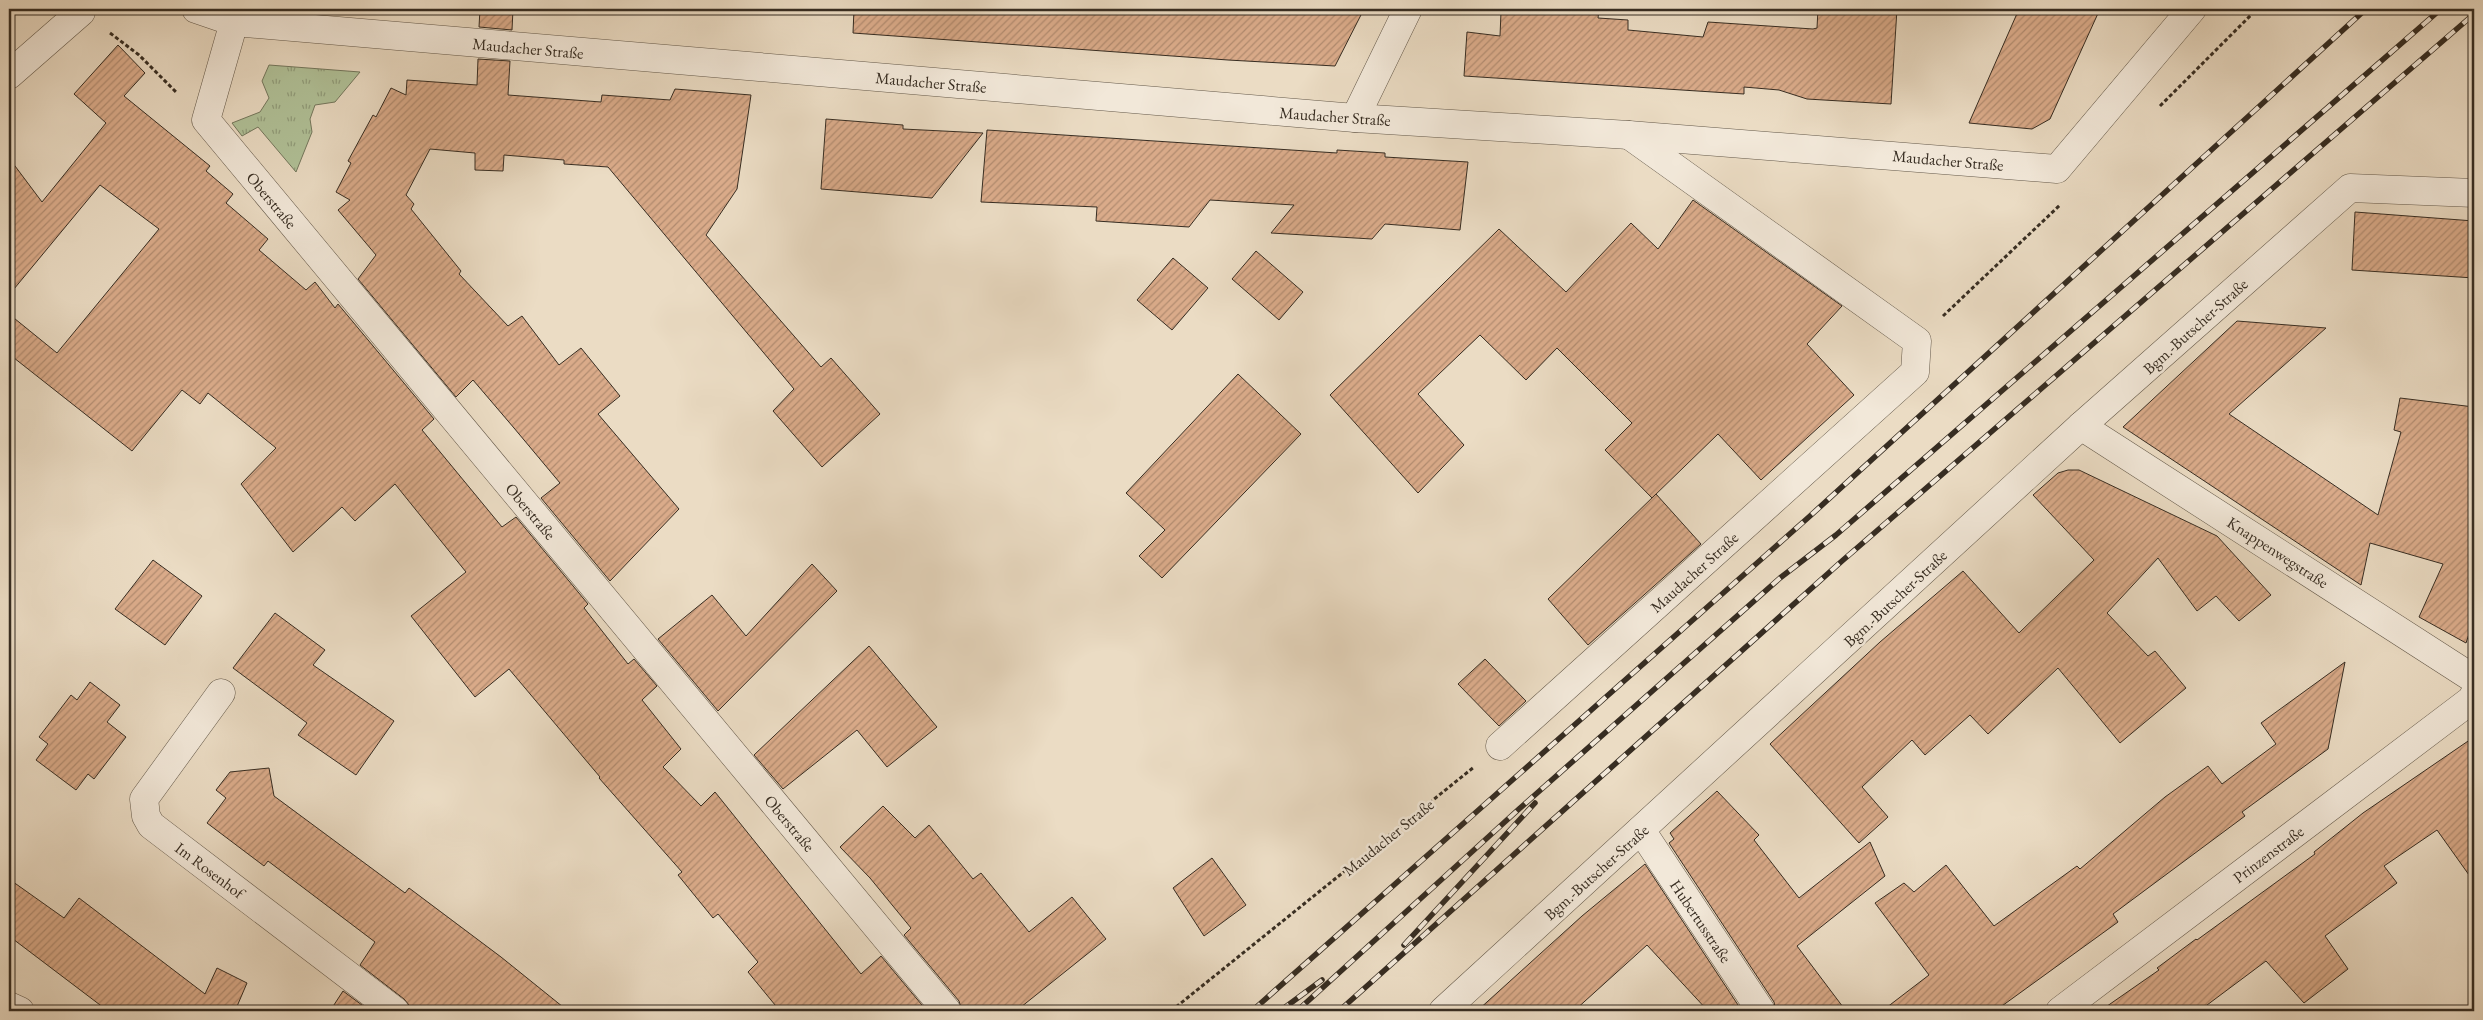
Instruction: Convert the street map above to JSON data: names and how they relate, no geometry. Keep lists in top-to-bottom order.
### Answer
{
  "streets": {
    "street": [
      "Maudacher Straße",
      "Oberstraße",
      "Bgm.-Butscher-Straße",
      "Knappenwegstraße",
      "Prinzenstraße",
      "Im Rosenhof",
      "Hubertusstraße"
    ]
  },
  "crossings": [
    ["Bgm.-Butscher-Straße", "Knappenwegstraße"],
    ["Bgm.-Butscher-Straße", "Hubertusstraße"]
  ]
}
